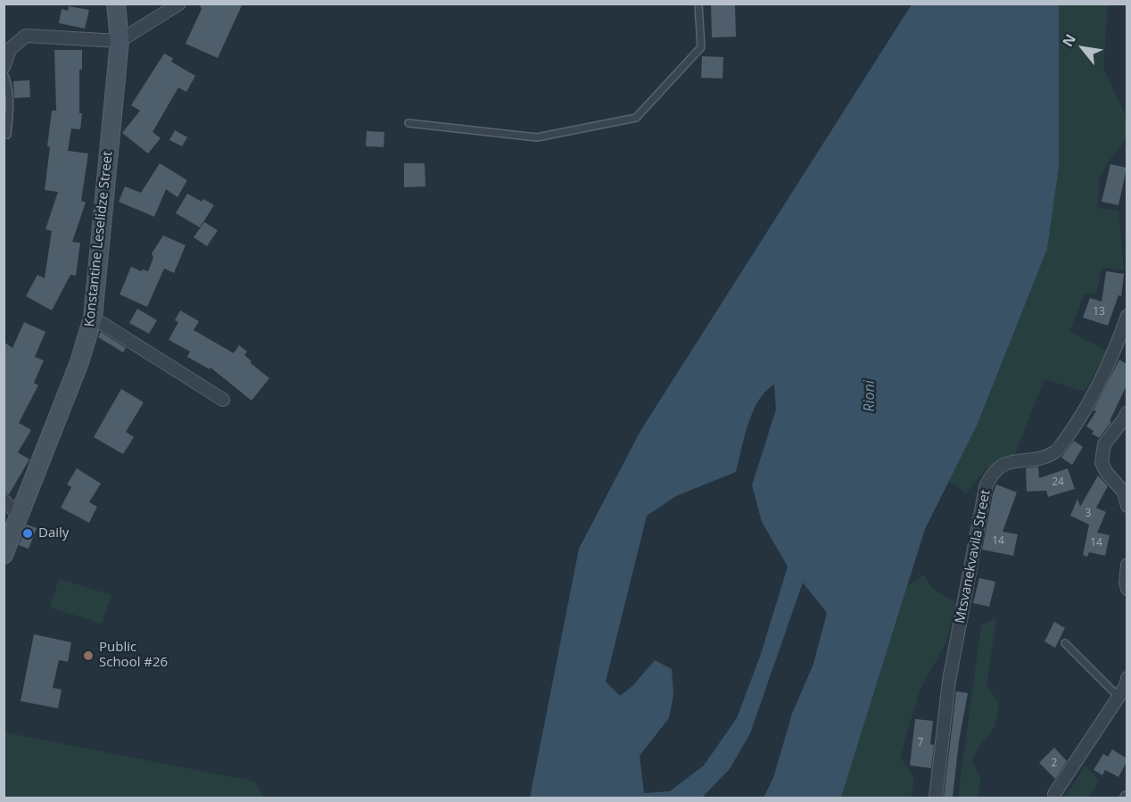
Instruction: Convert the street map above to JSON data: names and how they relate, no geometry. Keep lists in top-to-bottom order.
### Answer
{
  "streets": {
    "main road": ["Konstantine Leselidze Street"],
    "street": ["Mtsvanekvavila Street"]
  },
  "water": ["Rioni"],
  "places": ["Daily", "Public School #26"],
  "house_numbers": [
    "13",
    "24",
    "3",
    "14",
    "14",
    "7",
    "2"
  ],
  "north": "top left"
}
